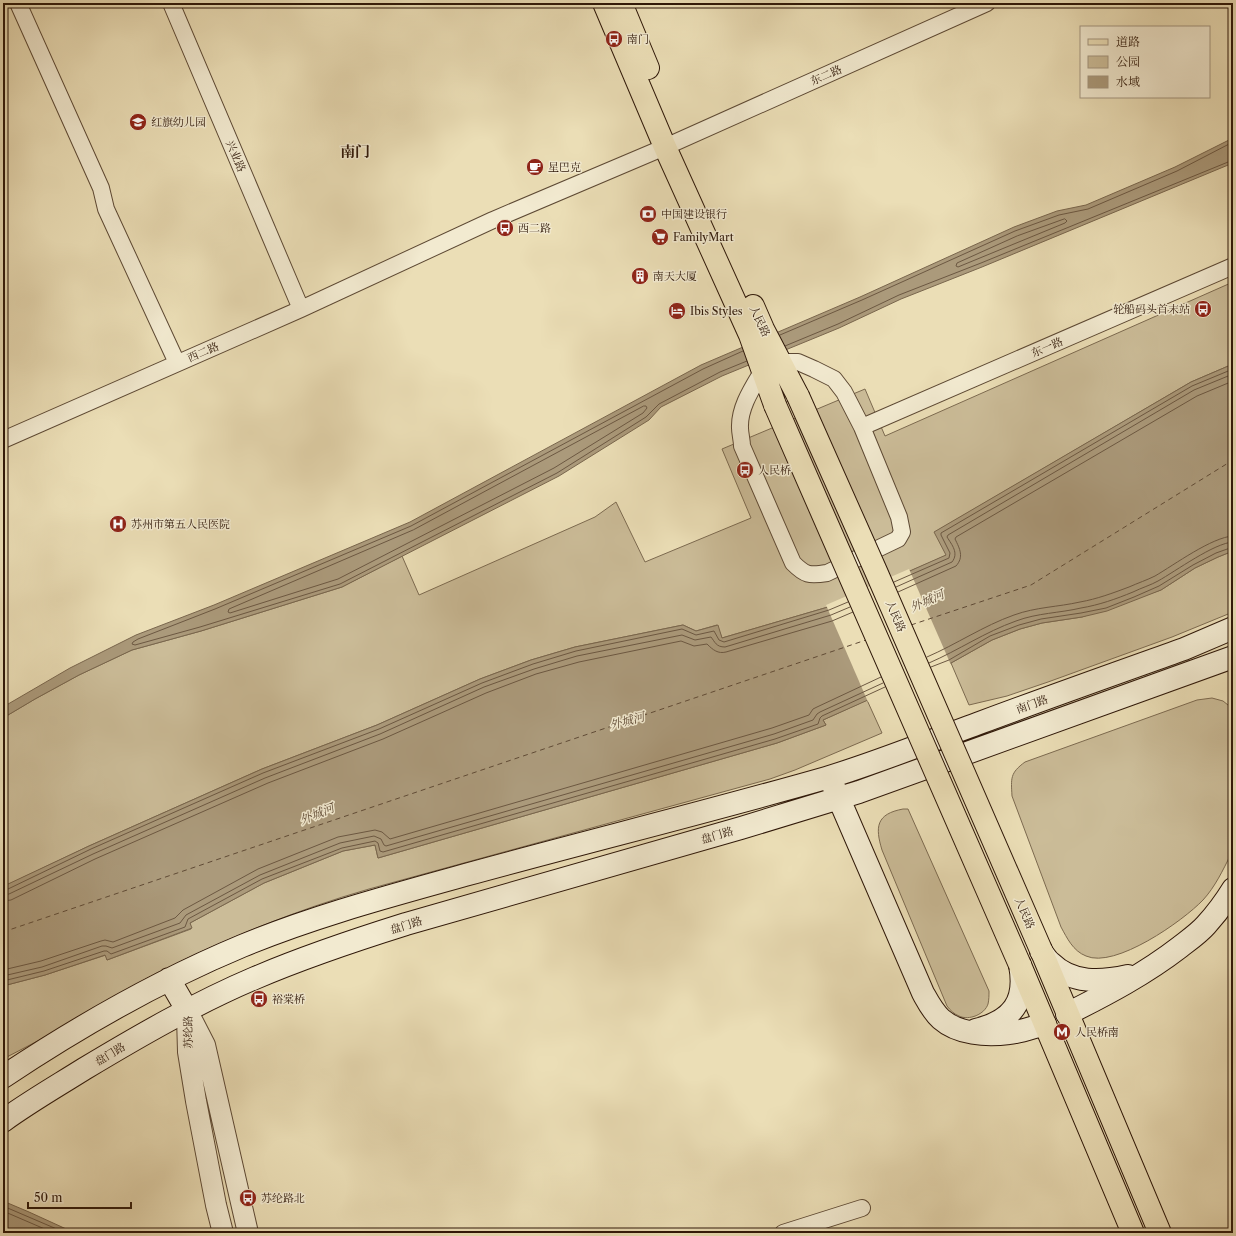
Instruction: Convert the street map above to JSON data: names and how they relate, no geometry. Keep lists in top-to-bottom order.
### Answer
{
  "streets": {
    "main road": ["人民路", "南门路", "盘门路"],
    "street": [
      "东二路",
      "兴业路",
      "东一路",
      "西二路",
      "苏纶路"
    ]
  },
  "crossings": [
    ["东二路", "人民路"],
    ["东二路", "西二路"],
    ["兴业路", "西二路"],
    ["人民路", "西二路"],
    ["盘门路", "苏纶路"]
  ],
  "districts": ["南门"],
  "water": ["外城河"],
  "places": {
    "bus stop": [
      "南门",
      "西二路",
      "轮船码头首末站",
      "人民桥",
      "裕棠桥",
      "苏纶路北"
    ],
    "school or university": ["红旗幼儿园"],
    "cafe": ["星巴克"],
    "bank": ["中国建设银行"],
    "supermarket": ["FamilyMart"],
    "building": ["南天大厦"],
    "hotel": ["Ibis Styles"],
    "hospital": ["苏州市第五人民医院"],
    "metro station": ["人民桥南"]
  },
  "legend": ["道路", "公园", "水域"],
  "scale_bar": "50 m"
}
